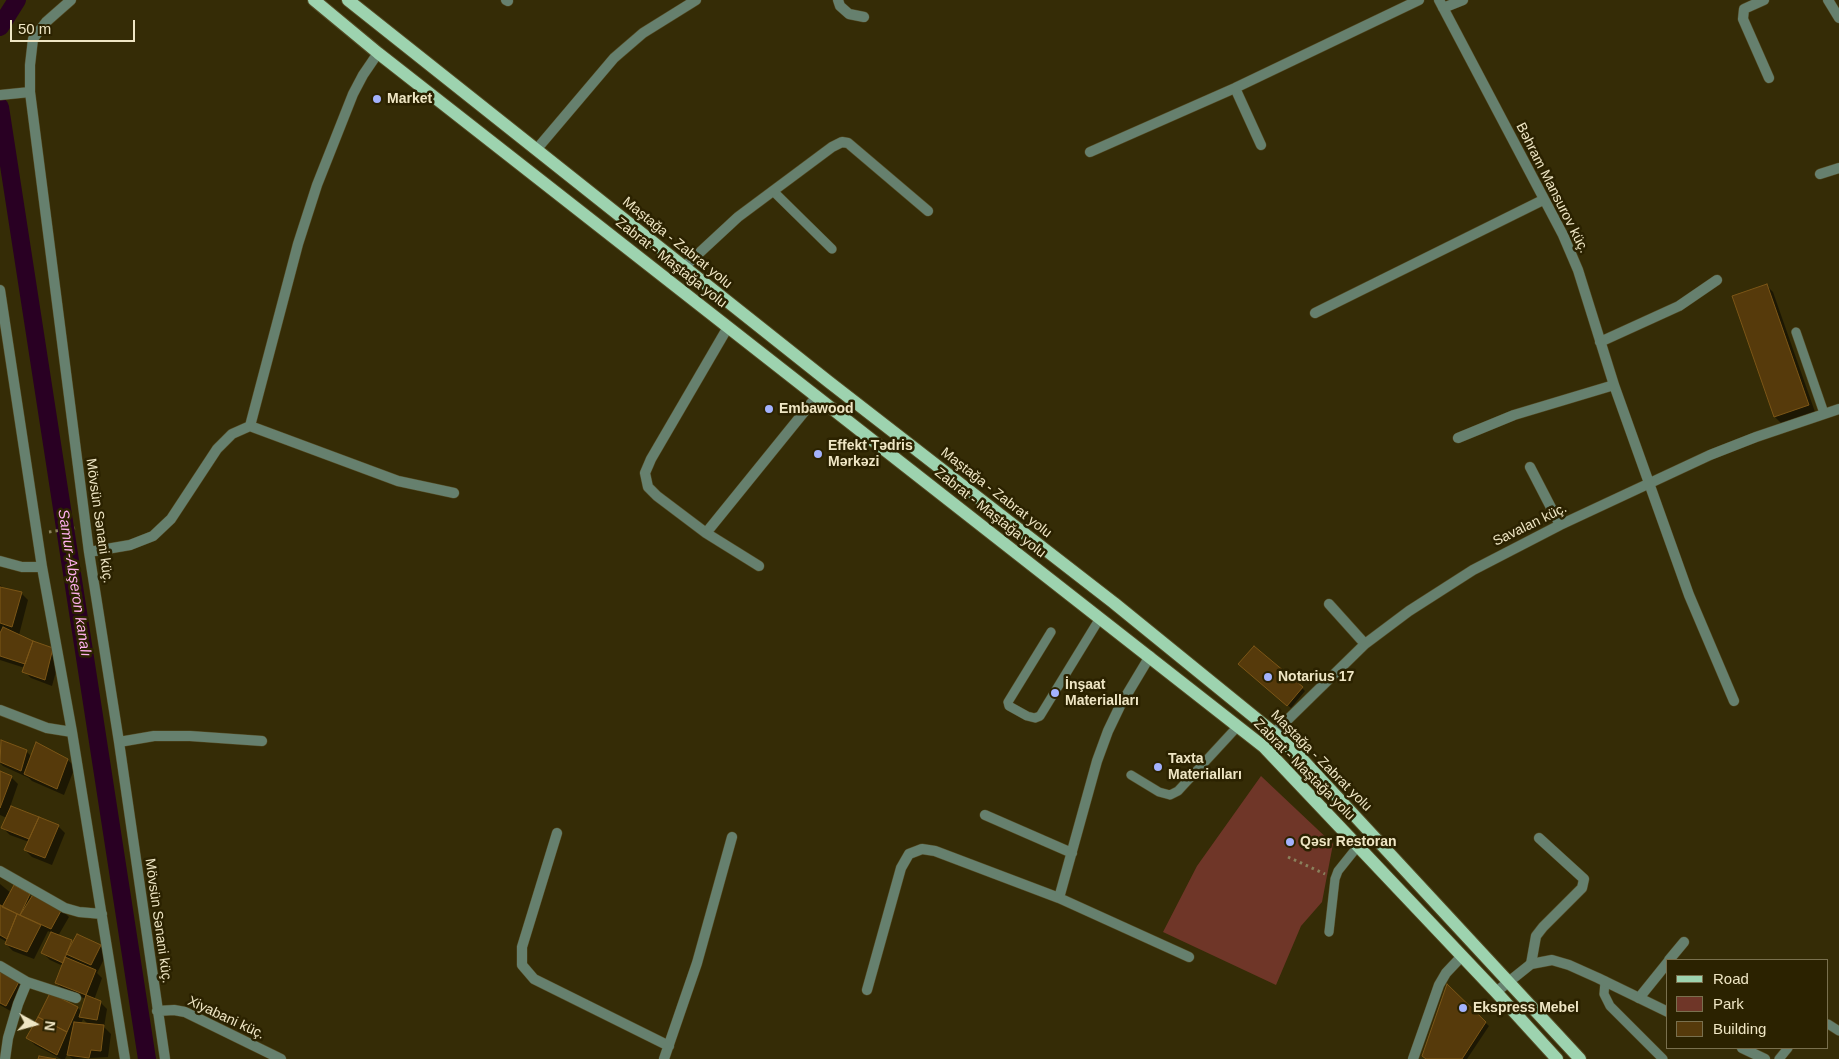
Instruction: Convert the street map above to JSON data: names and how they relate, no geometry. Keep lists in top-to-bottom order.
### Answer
{
  "streets": {
    "main road": ["Maştağa - Zabrat yolu", "Zabrat - Maştağa yolu"],
    "street": [
      "Bəhram Mansurov küç.",
      "Mövsün Sənani küç.",
      "Savalan küç.",
      "Xiyabani küç."
    ]
  },
  "crossings": [
    ["Bəhram Mansurov küç.", "Savalan küç."],
    ["Maştağa - Zabrat yolu", "Savalan küç."],
    ["Mövsün Sənani küç.", "Xiyabani küç."]
  ],
  "water": ["Samur-Abşeron kanalı"],
  "places": [
    "Market",
    "Embawood",
    "Effekt Tədris Mərkəzi",
    "Notarius 17",
    "İnşaat Materialları",
    "Taxta Materialları",
    "Qəsr Restoran",
    "Ekspress Mebel"
  ],
  "legend": ["Road", "Park", "Building"],
  "scale_bar": "50 m",
  "north": "right"
}
